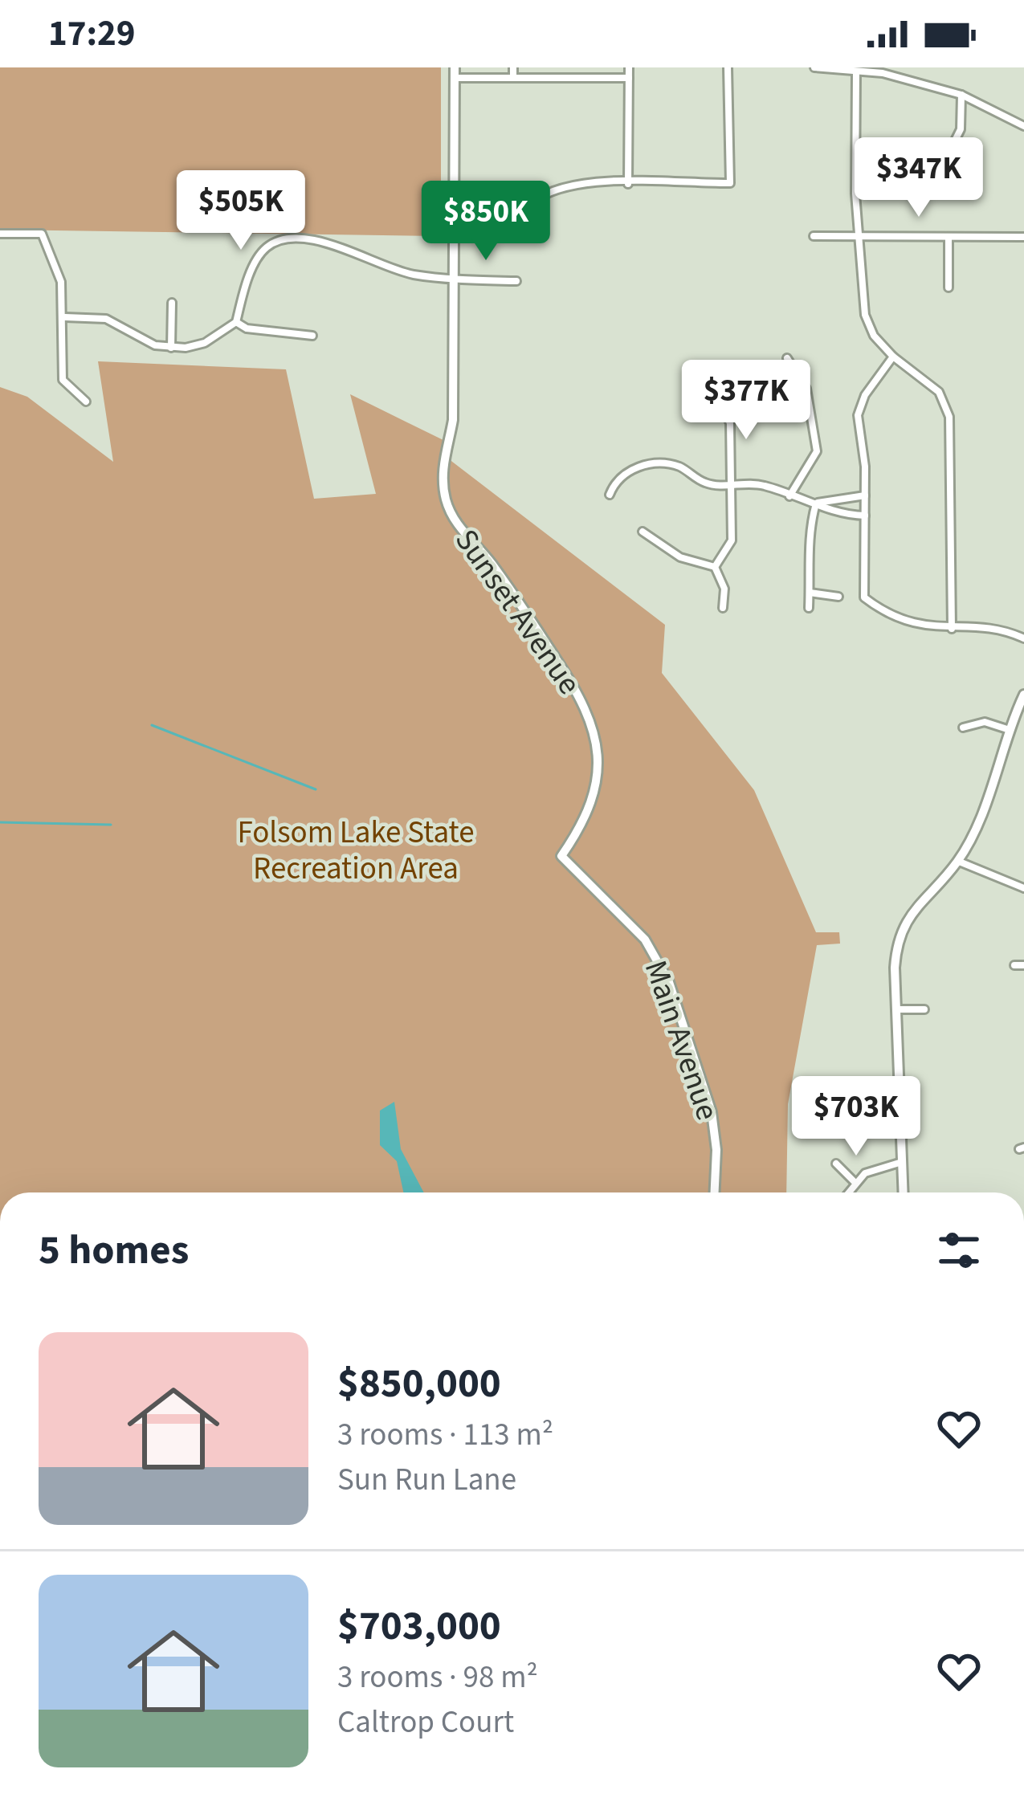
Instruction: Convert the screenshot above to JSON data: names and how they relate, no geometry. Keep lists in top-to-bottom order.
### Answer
{
  "streets": {
    "street": ["Sunset Avenue", "Main Avenue"]
  },
  "crossings": [
    ["Sunset Avenue", "Main Avenue"]
  ],
  "parks": ["Folsom Lake State Recreation Area"],
  "page": {
    "status": "17:29",
    "price": [
      "$347K",
      "$505K",
      "$850K",
      "$377K",
      "$703K"
    ],
    "heading": "5 homes",
    "list": [
      {
        "name": "$850,000",
        "note": "3 rooms · 113 m² · Sun Run Lane"
      },
      {
        "name": "$703,000",
        "note": "3 rooms · 98 m² · Caltrop Court"
      }
    ]
  }
}
